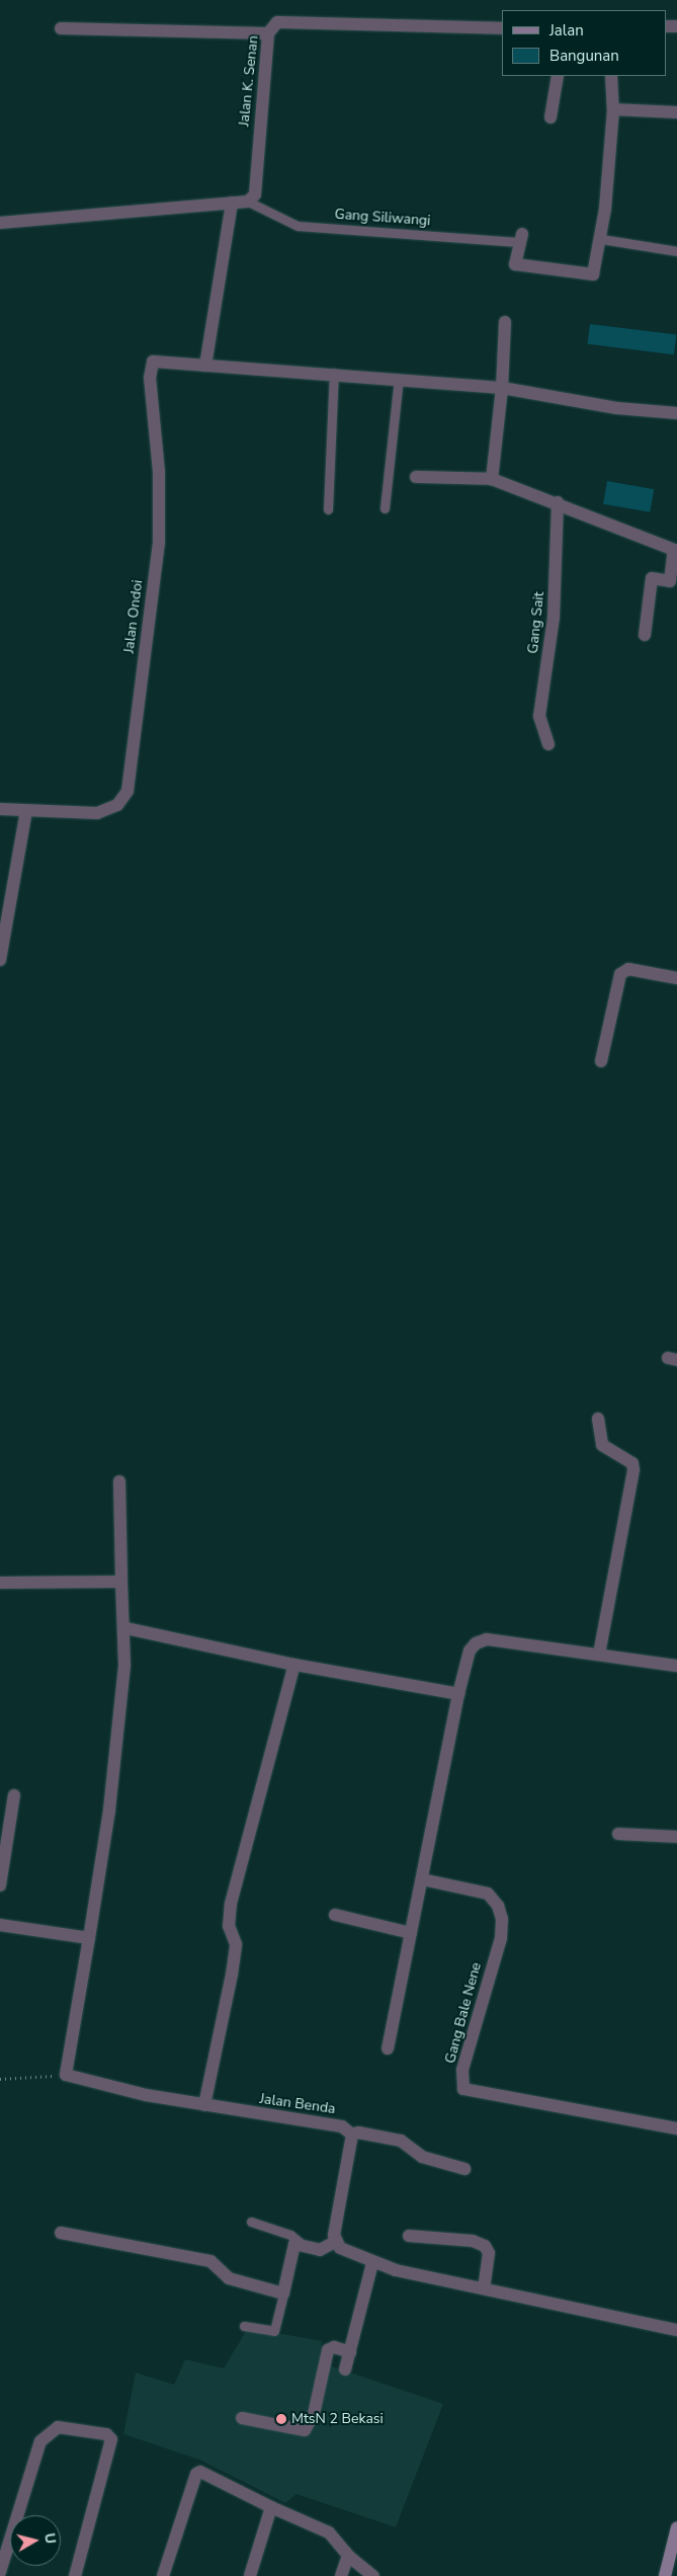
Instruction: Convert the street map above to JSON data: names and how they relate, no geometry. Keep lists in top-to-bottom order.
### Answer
{
  "streets": {
    "street": [
      "Jalan K. Senan",
      "Jalan Ondoi",
      "Gang Sait",
      "Gang Bale Nene",
      "Jalan Benda"
    ],
    "lane": ["Gang Siliwangi"]
  },
  "crossings": [
    ["Jalan K. Senan", "Gang Siliwangi"]
  ],
  "places": ["MtsN 2 Bekasi"],
  "legend": ["Jalan", "Bangunan"],
  "north": "right"
}
